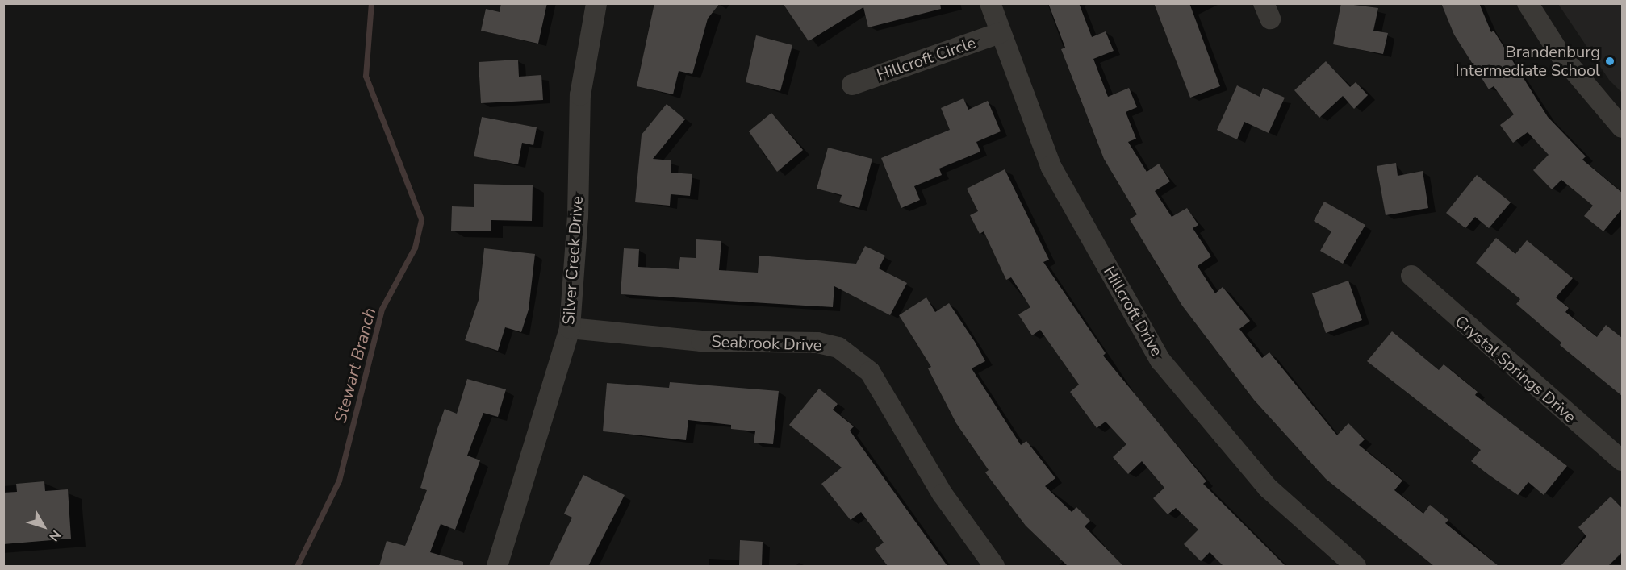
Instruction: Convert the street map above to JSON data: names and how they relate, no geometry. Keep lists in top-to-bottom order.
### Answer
{
  "streets": {
    "street": [
      "Hillcroft Circle",
      "Silver Creek Drive",
      "Hillcroft Drive",
      "Seabrook Drive",
      "Crystal Springs Drive"
    ]
  },
  "crossings": [
    ["Hillcroft Circle", "Hillcroft Drive"],
    ["Silver Creek Drive", "Seabrook Drive"]
  ],
  "water": ["Stewart Branch"],
  "places": ["Brandenburg Intermediate School"],
  "north": "bottom right"
}
